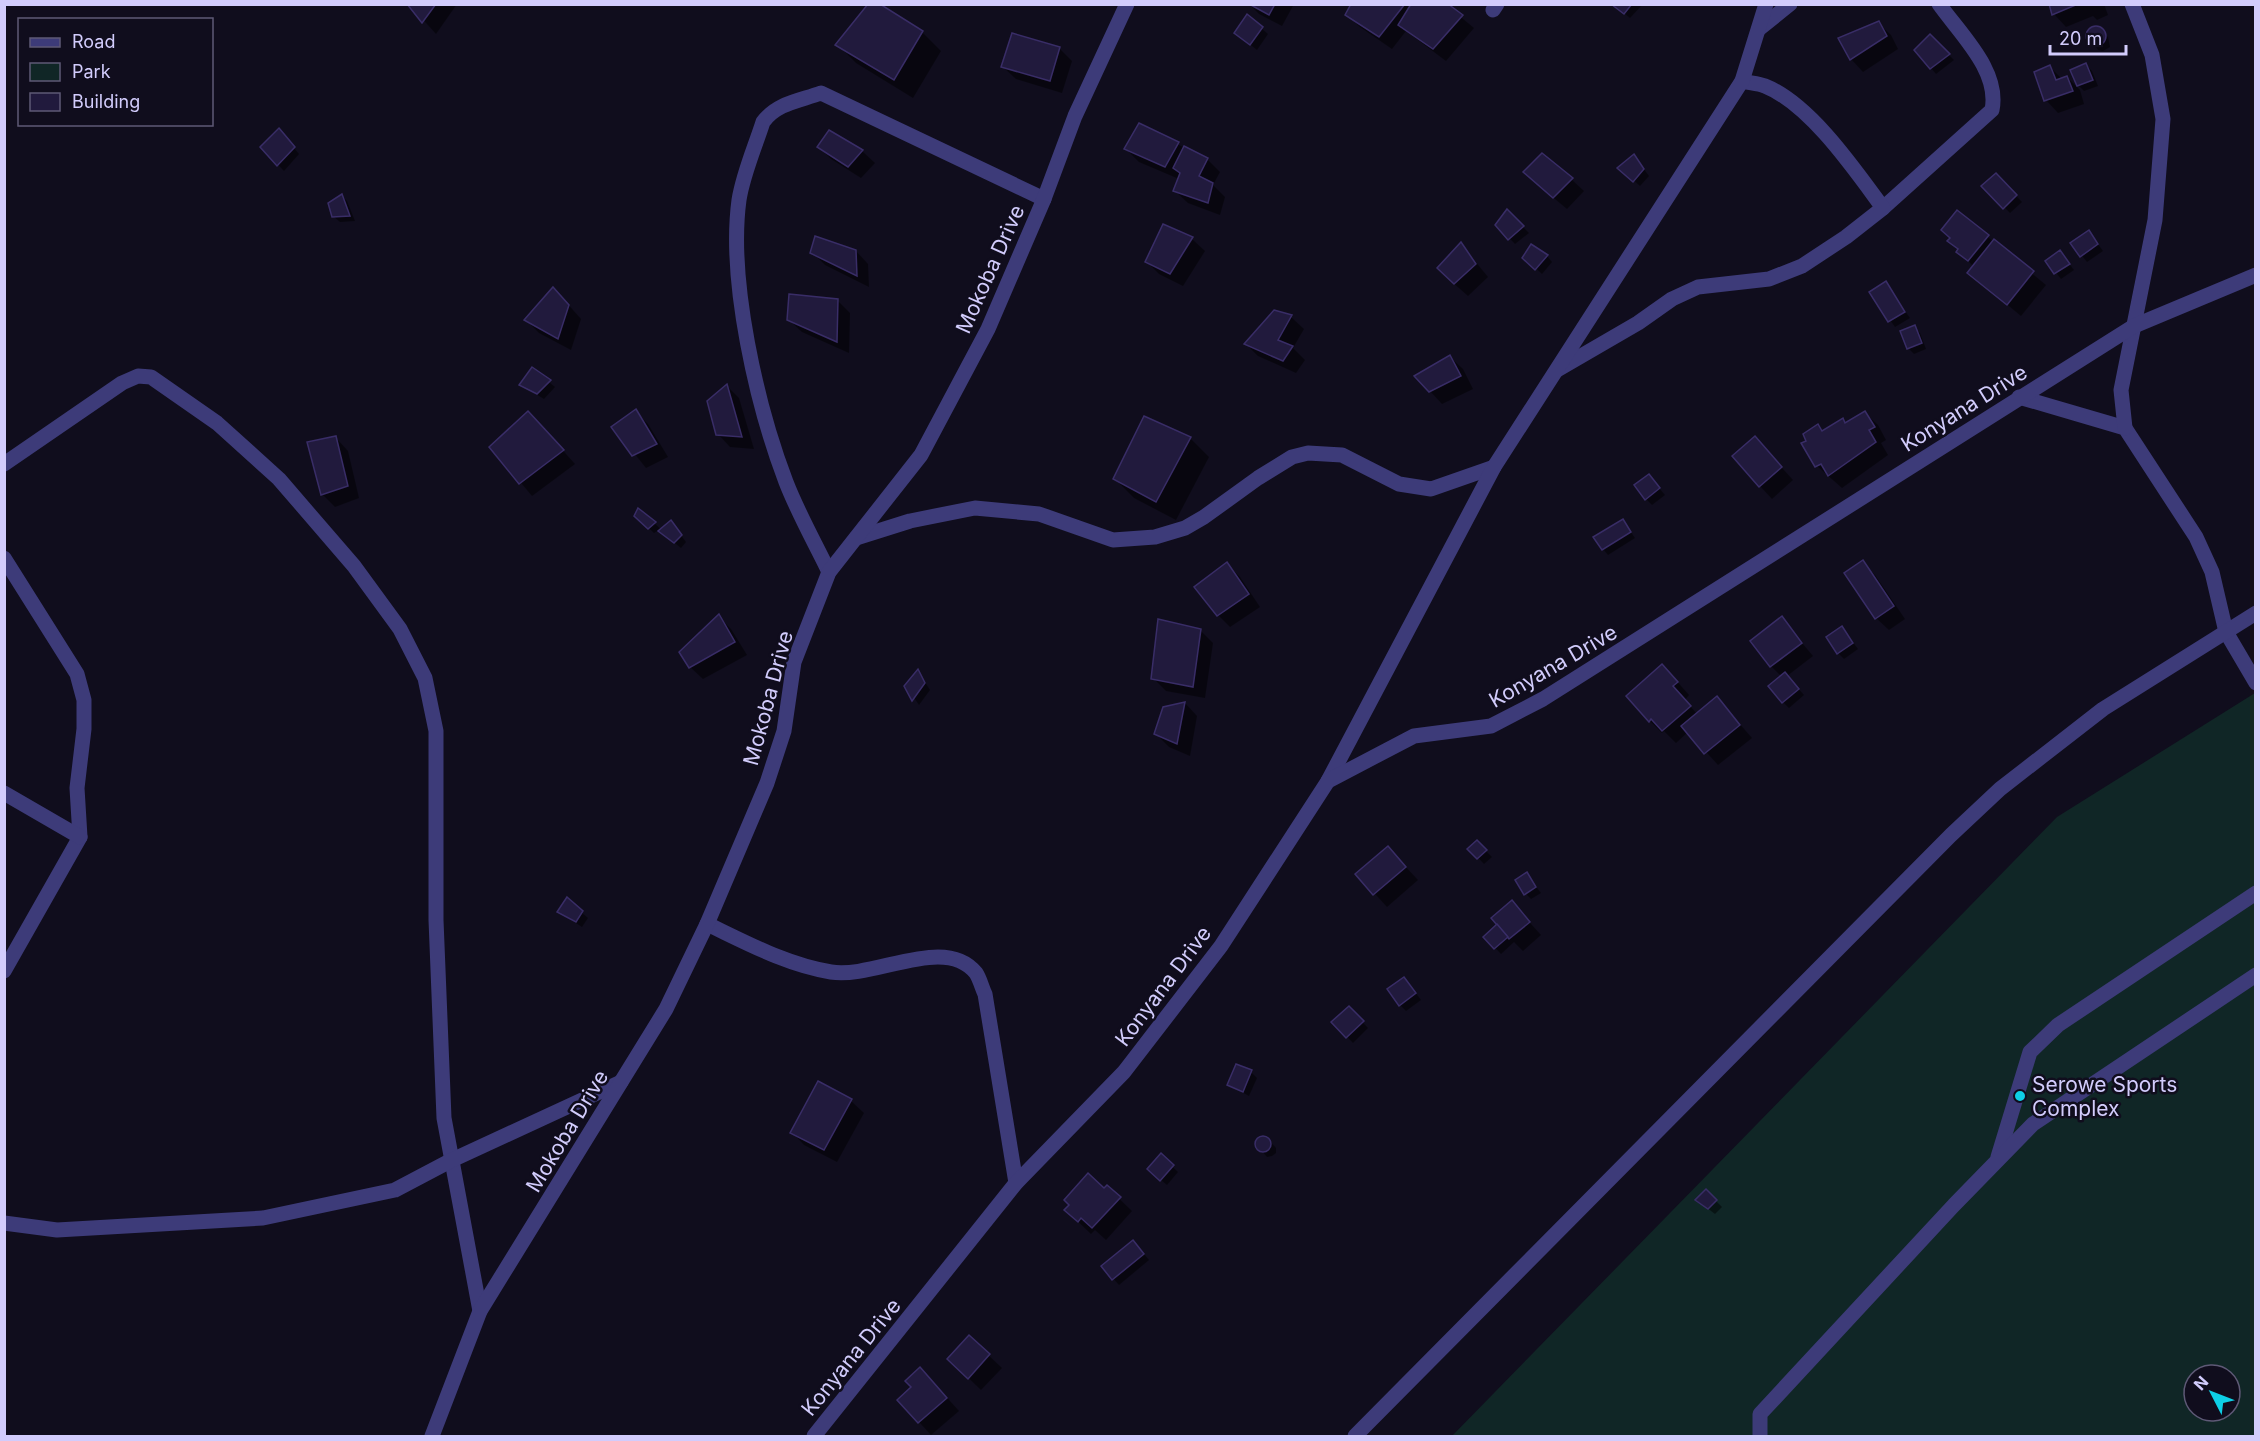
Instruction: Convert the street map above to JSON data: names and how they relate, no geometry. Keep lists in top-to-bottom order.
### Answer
{
  "streets": {
    "street": ["Mokoba Drive", "Konyana Drive"]
  },
  "places": ["Serowe Sports Complex"],
  "legend": ["Road", "Park", "Building"],
  "scale_bar": "20 m",
  "north": "top left"
}
